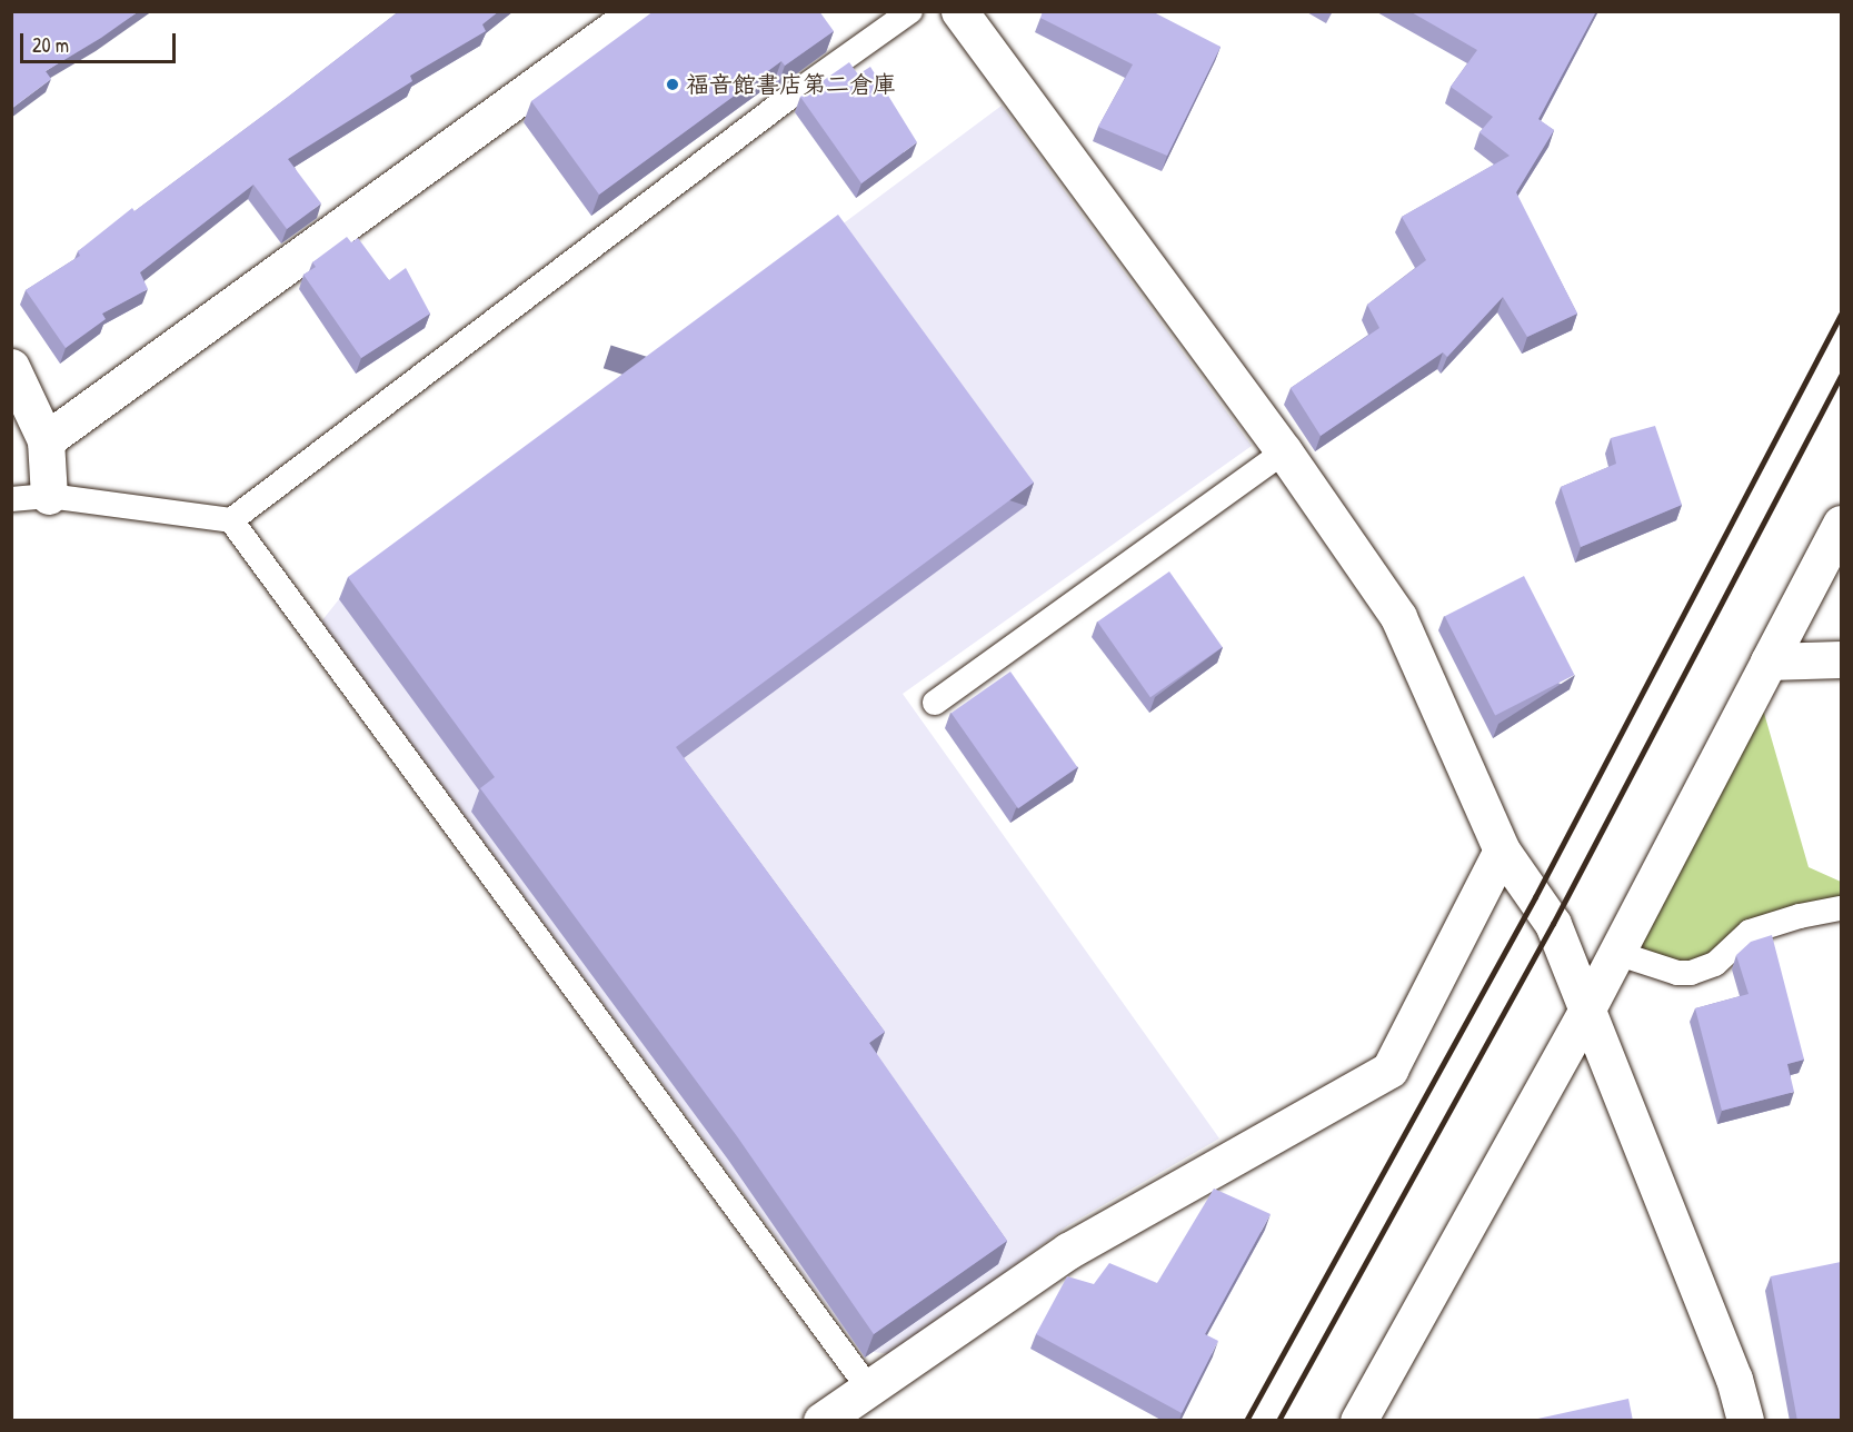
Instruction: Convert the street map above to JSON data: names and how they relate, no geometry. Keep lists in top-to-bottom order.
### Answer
{
  "places": ["福音館書店第二倉庫"],
  "scale_bar": "20 m"
}
